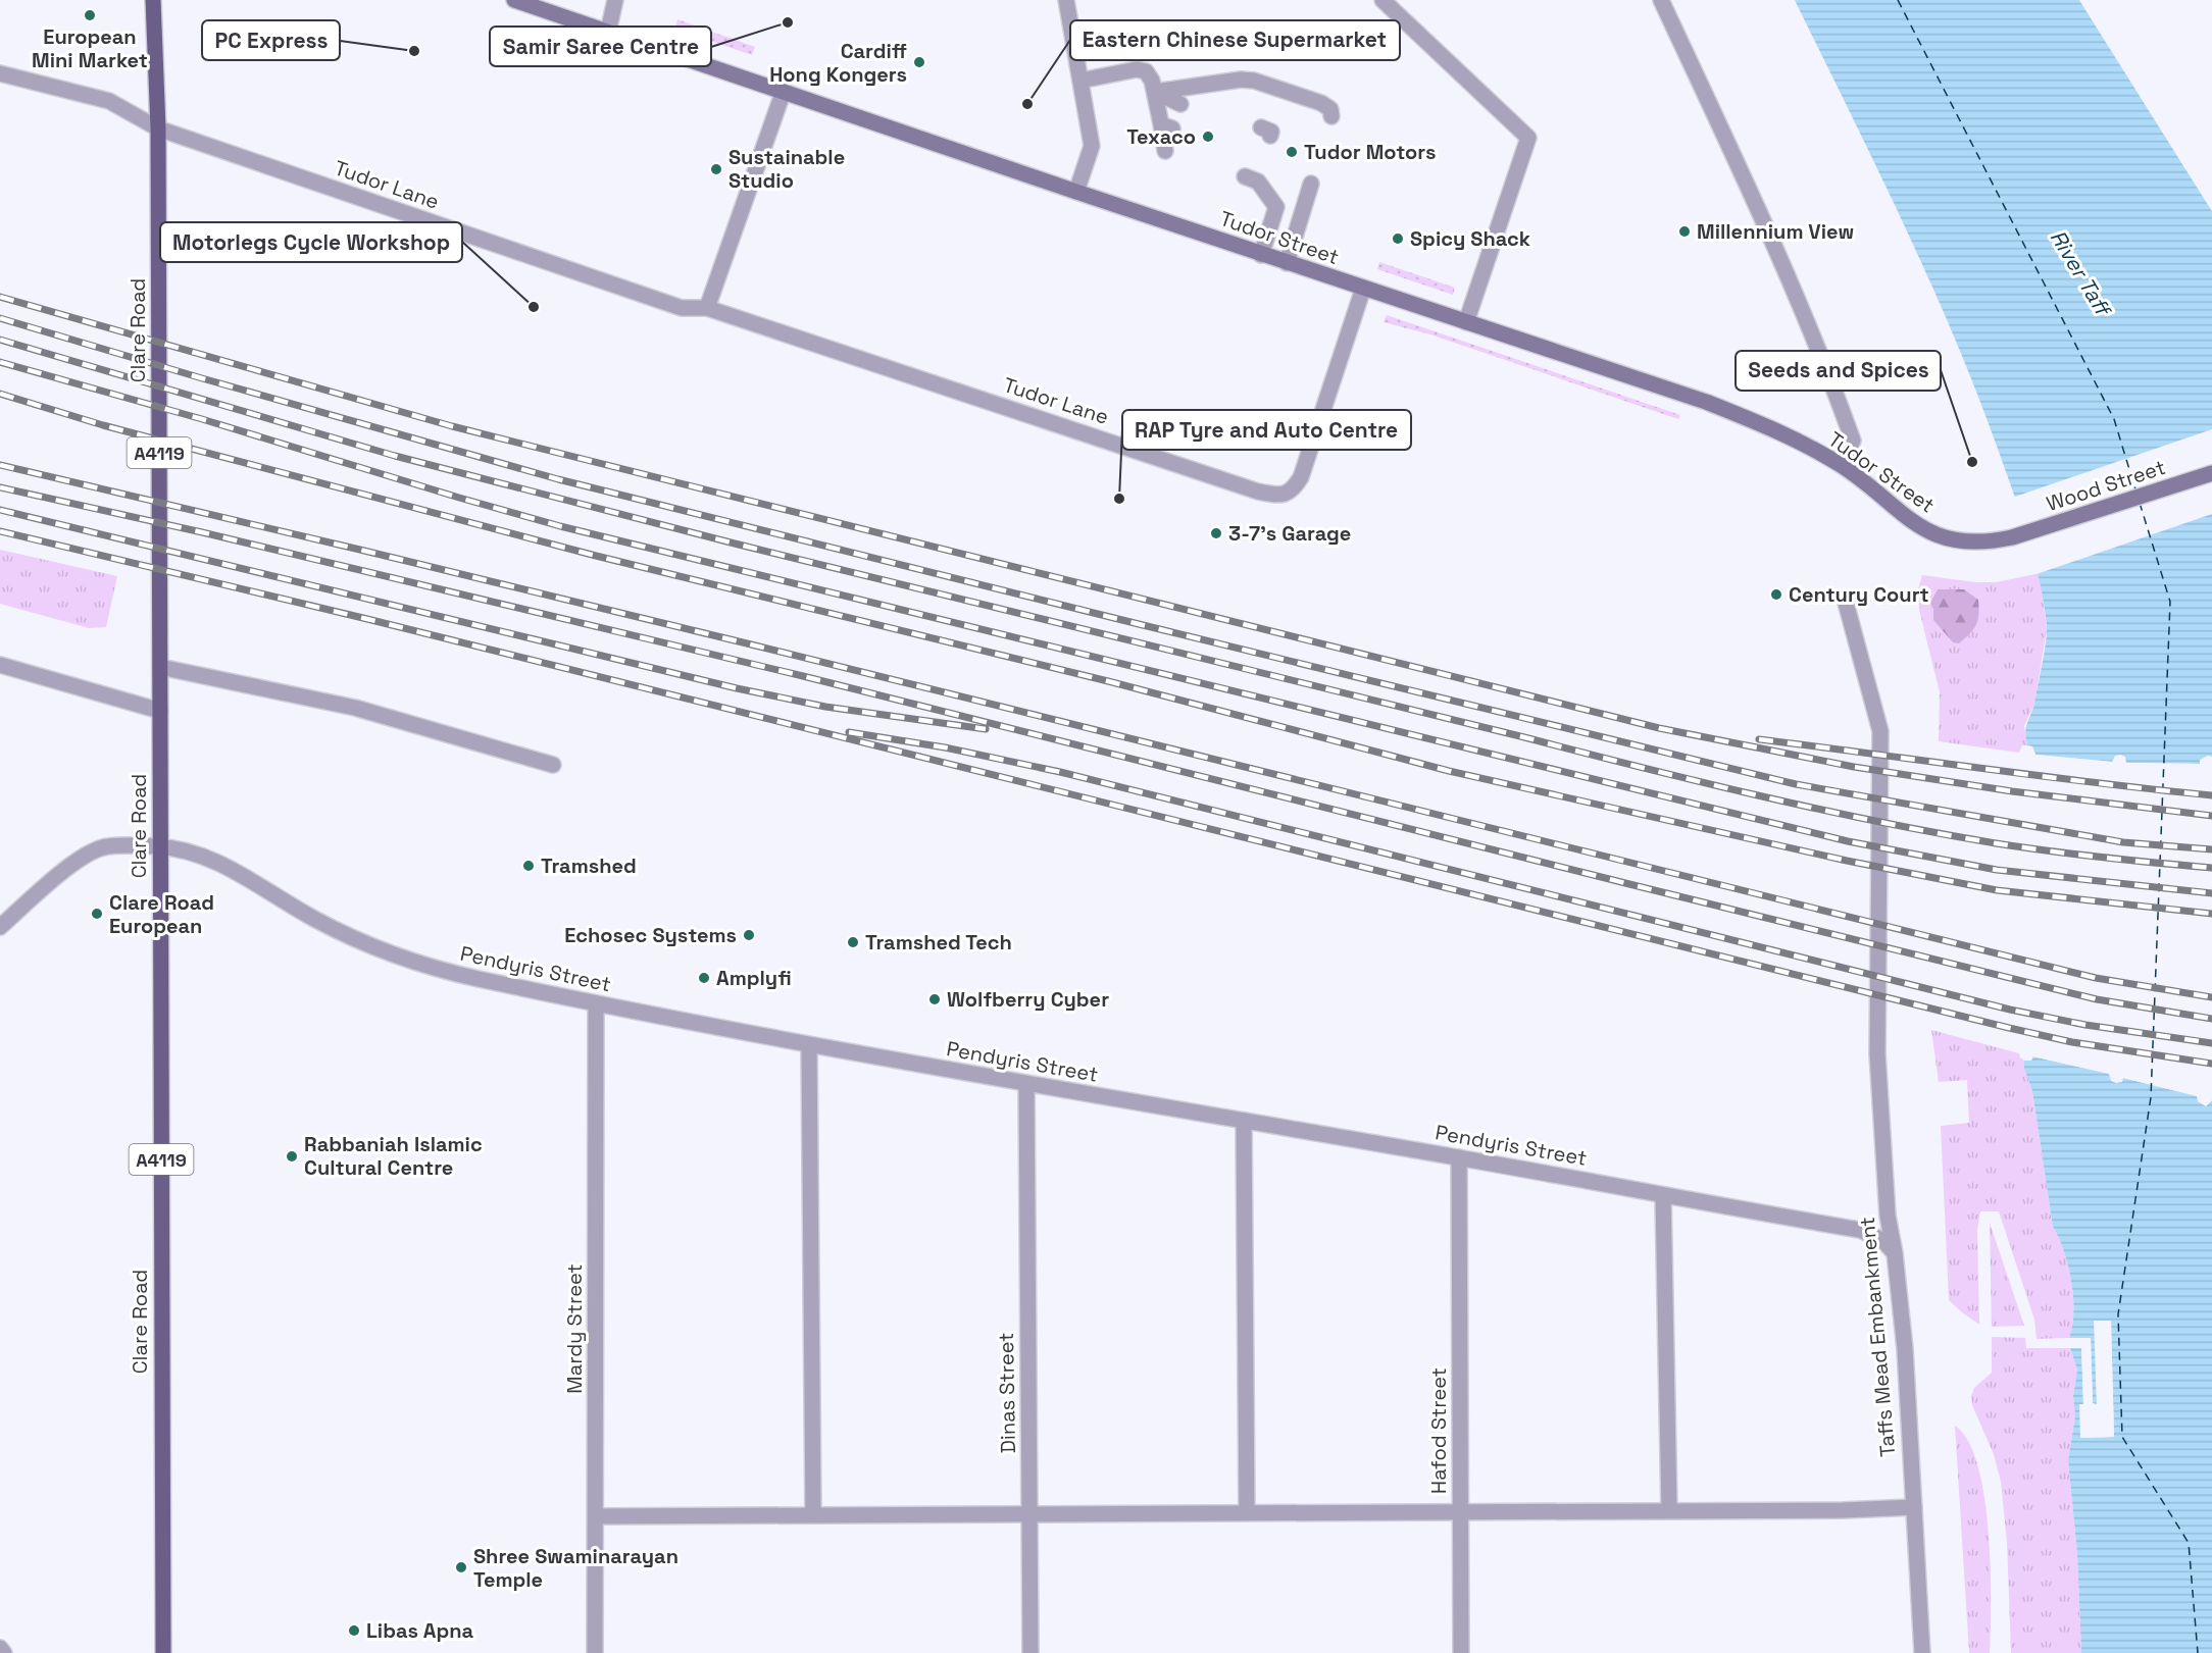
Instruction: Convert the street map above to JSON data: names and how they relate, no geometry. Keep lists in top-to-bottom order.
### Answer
{
  "streets": {
    "main road": ["Clare Road", "A4119"],
    "street": [
      "Tudor Lane",
      "Tudor Street",
      "Wood Street",
      "Pendyris Street",
      "Mardy Street",
      "Taffs Mead Embankment",
      "Dinas Street",
      "Hafod Street"
    ]
  },
  "crossings": [
    ["Tudor Lane", "Tudor Street"],
    ["Tudor Lane", "Clare Road"],
    ["Tudor Street", "Wood Street"],
    ["Clare Road", "Pendyris Street"],
    ["Pendyris Street", "Mardy Street"],
    ["Pendyris Street", "Taffs Mead Embankment"],
    ["Pendyris Street", "Dinas Street"],
    ["Pendyris Street", "Hafod Street"]
  ],
  "water": ["River Taff"],
  "places": [
    "European Mini Market",
    "Samir Saree Centre",
    "PC Express",
    "Cardiff Hong Kongers",
    "Eastern Chinese Supermarket",
    "Texaco",
    "Tudor Motors",
    "Sustainable Studio",
    "Millennium View",
    "Spicy Shack",
    "Motorlegs Cycle Workshop",
    "Seeds and Spices",
    "RAP Tyre and Auto Centre",
    "3-7's Garage",
    "Century Court",
    "Tramshed",
    "Clare Road European",
    "Echosec Systems",
    "Tramshed Tech",
    "Amplyfi",
    "Wolfberry Cyber",
    "Rabbaniah Islamic Cultural Centre",
    "Shree Swaminarayan Temple",
    "Libas Apna"
  ]
}
